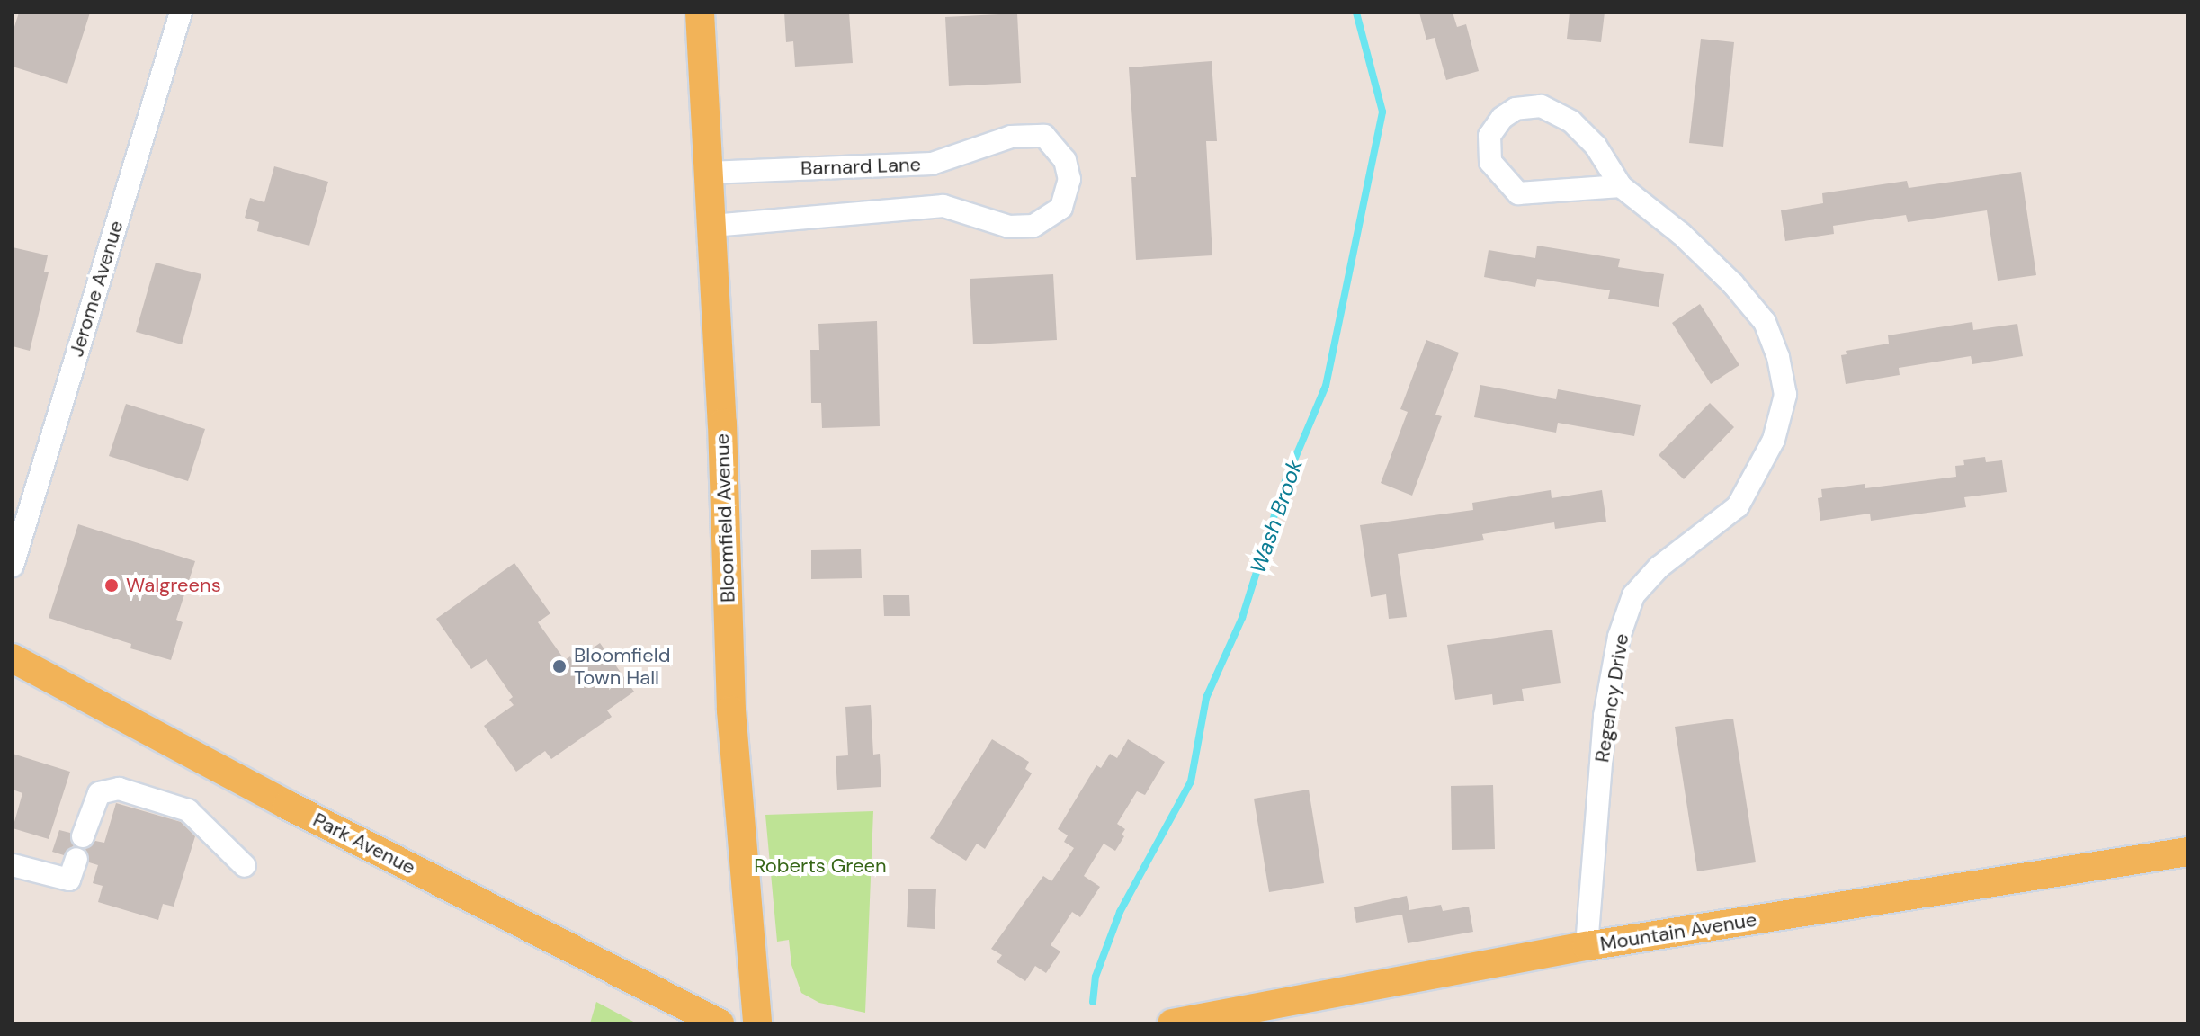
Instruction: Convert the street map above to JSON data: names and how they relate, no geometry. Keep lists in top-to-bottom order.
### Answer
{
  "streets": {
    "main road": ["Bloomfield Avenue", "Park Avenue", "Mountain Avenue"],
    "street": ["Barnard Lane", "Jerome Avenue", "Regency Drive"]
  },
  "crossings": [
    ["Barnard Lane", "Bloomfield Avenue"],
    ["Regency Drive", "Mountain Avenue"]
  ],
  "water": ["Wash Brook"],
  "parks": ["Roberts Green"],
  "places": ["Walgreens", "Bloomfield Town Hall"]
}
